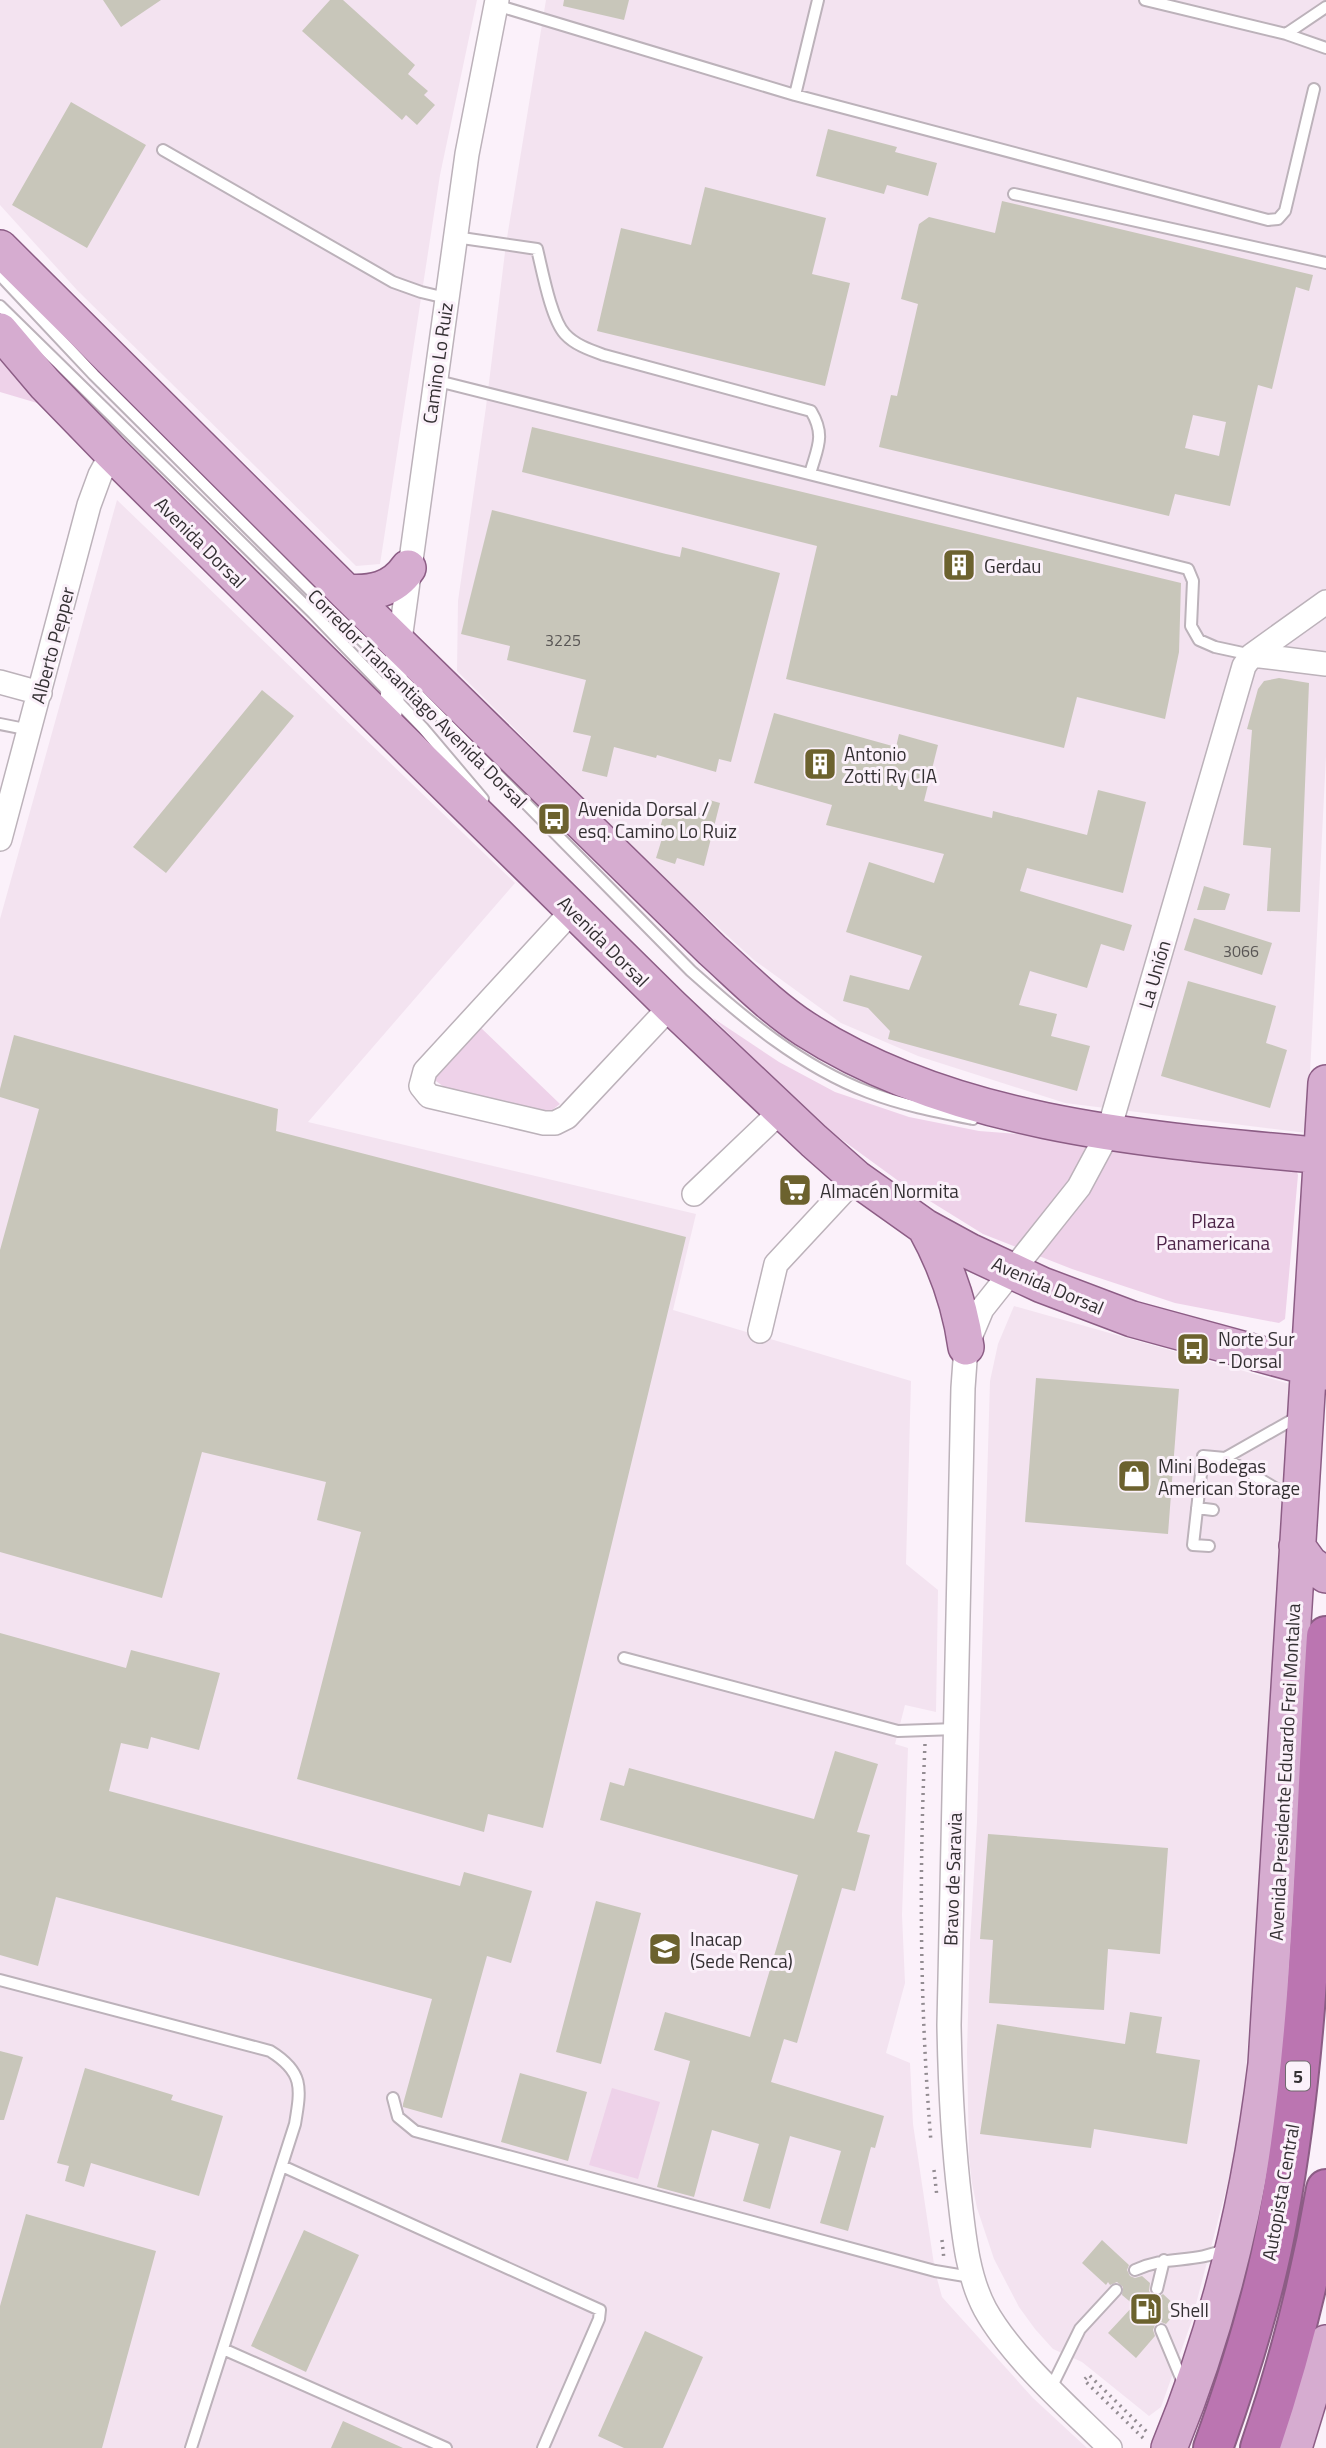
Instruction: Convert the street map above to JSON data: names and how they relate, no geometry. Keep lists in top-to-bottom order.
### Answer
{
  "streets": {
    "highway": ["5", "Autopista Central"],
    "main road": ["Avenida Dorsal", "Avenida Presidente Eduardo Frei Montalva"],
    "street": [
      "Camino Lo Ruiz",
      "Alberto Pepper",
      "La Unión",
      "Bravo de Saravia"
    ],
    "lane": ["Corredor Transantiago Avenida Dorsal"]
  },
  "crossings": [
    ["Camino Lo Ruiz", "Avenida Dorsal"],
    ["Camino Lo Ruiz", "Corredor Transantiago Avenida Dorsal"],
    ["Avenida Dorsal", "Alberto Pepper"],
    ["Avenida Dorsal", "Corredor Transantiago Avenida Dorsal"],
    ["Avenida Dorsal", "La Unión"],
    ["Avenida Dorsal", "Avenida Presidente Eduardo Frei Montalva"],
    ["Avenida Dorsal", "Bravo de Saravia"],
    ["La Unión", "Bravo de Saravia"]
  ],
  "parks": ["Plaza Panamericana"],
  "places": {
    "building": ["Gerdau", "Antonio Zotti Ry CIA"],
    "bus stop": ["Avenida Dorsal / esq. Camino Lo Ruiz", "Norte Sur - Dorsal"],
    "supermarket": ["Almacén Normita"],
    "shop": ["Mini Bodegas American Storage"],
    "school or university": ["Inacap (Sede Renca)"],
    "fuel station": ["Shell"]
  },
  "house_numbers": ["3225", "3066"]
}
